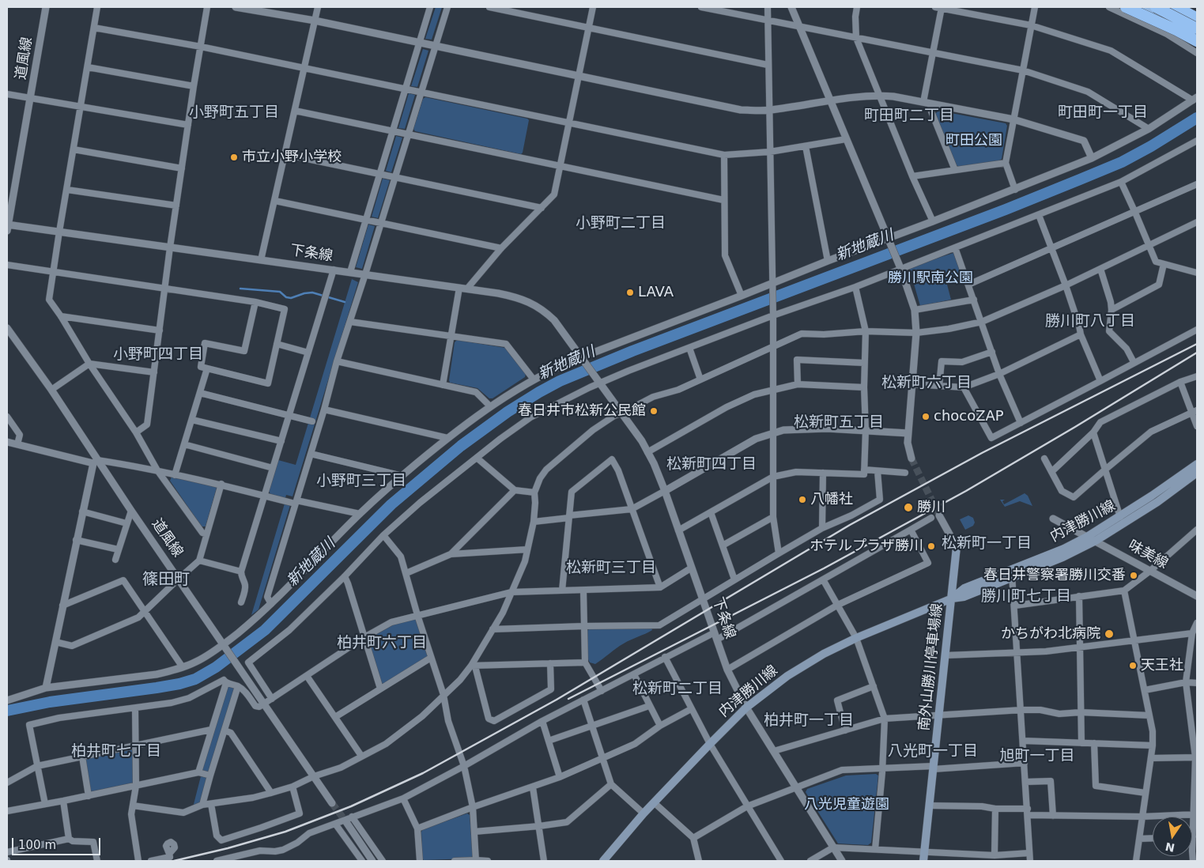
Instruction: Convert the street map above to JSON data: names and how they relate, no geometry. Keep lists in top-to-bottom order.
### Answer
{
  "streets": {
    "main road": ["内津勝川線", "南外山勝川停車場線"],
    "street": ["道風線", "下条線", "味美線"]
  },
  "crossings": [
    ["道風線", "下条線"],
    ["下条線", "内津勝川線"],
    ["内津勝川線", "味美線"],
    ["内津勝川線", "南外山勝川停車場線"]
  ],
  "districts": [
    "小野町五丁目",
    "町田町一丁目",
    "町田町二丁目",
    "小野町二丁目",
    "勝川町八丁目",
    "小野町四丁目",
    "松新町六丁目",
    "松新町五丁目",
    "松新町四丁目",
    "小野町三丁目",
    "松新町一丁目",
    "松新町三丁目",
    "篠田町",
    "勝川町七丁目",
    "柏井町六丁目",
    "松新町二丁目",
    "柏井町一丁目",
    "柏井町七丁目",
    "八光町一丁目",
    "旭町一丁目"
  ],
  "water": ["新地蔵川"],
  "parks": ["町田公園", "勝川駅南公園", "八光児童遊園"],
  "places": [
    "市立小野小学校",
    "LAVA",
    "春日井市松新公民館",
    "chocoZAP",
    "八幡社",
    "勝川",
    "ホテルプラザ勝川",
    "春日井警察署勝川交番",
    "かちがわ北病院",
    "天王社"
  ],
  "scale_bar": "100 m",
  "north": "bottom"
}
